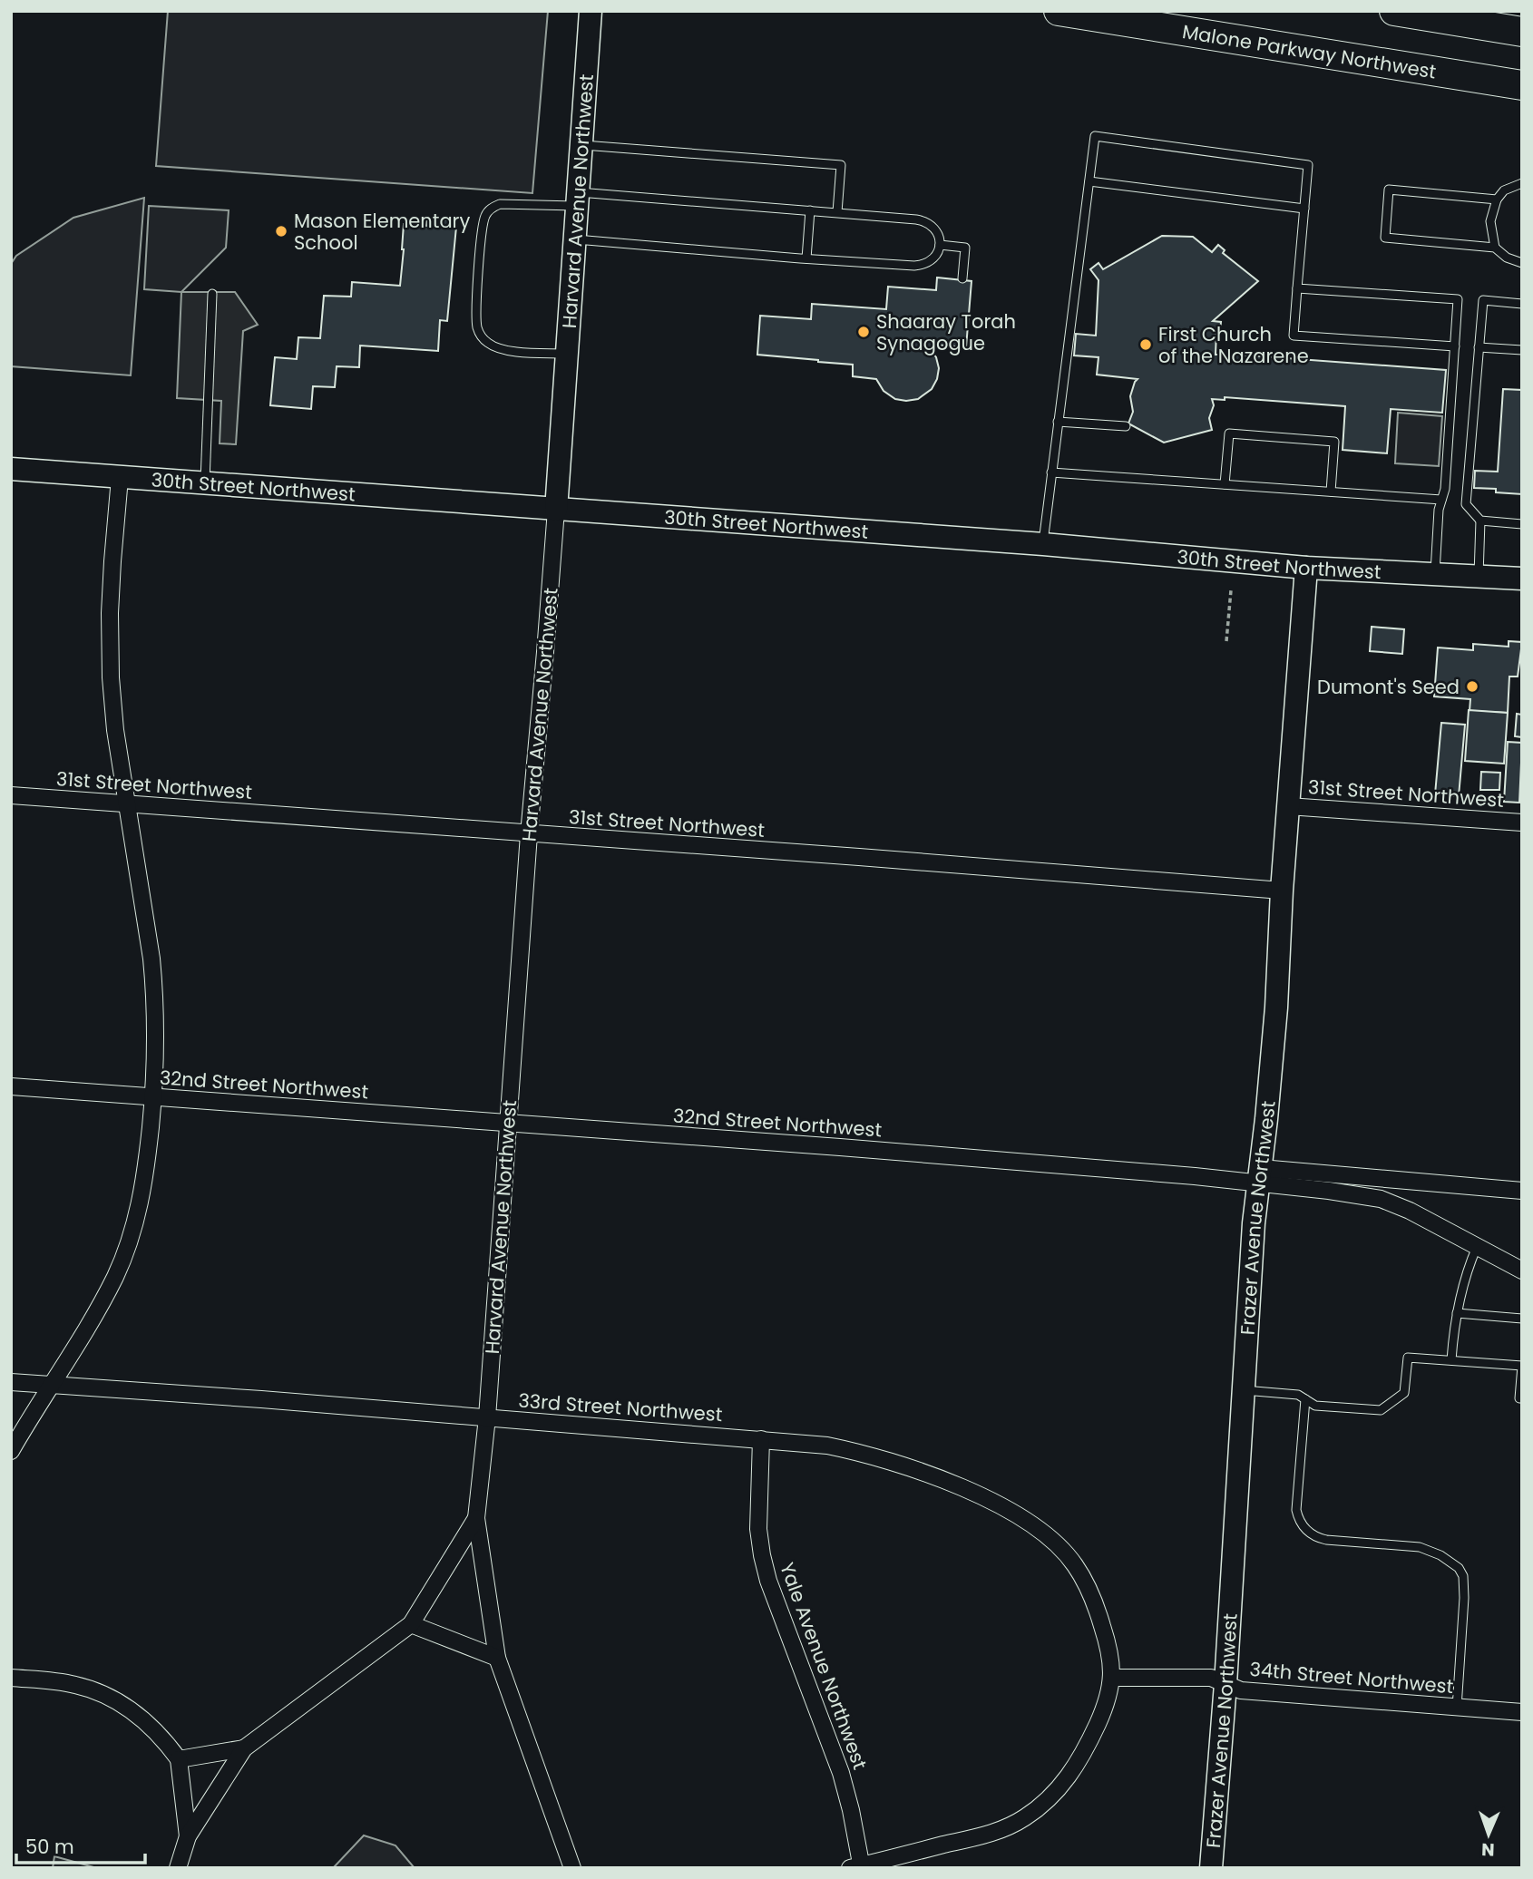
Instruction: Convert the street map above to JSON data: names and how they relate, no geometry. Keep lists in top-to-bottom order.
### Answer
{
  "streets": {
    "highway": ["Malone Parkway Northwest"],
    "street": [
      "Harvard Avenue Northwest",
      "30th Street Northwest",
      "31st Street Northwest",
      "32nd Street Northwest",
      "Frazer Avenue Northwest",
      "33rd Street Northwest",
      "Yale Avenue Northwest",
      "34th Street Northwest"
    ]
  },
  "crossings": [
    ["Harvard Avenue Northwest", "30th Street Northwest"],
    ["Harvard Avenue Northwest", "31st Street Northwest"],
    ["Harvard Avenue Northwest", "32nd Street Northwest"],
    ["Harvard Avenue Northwest", "33rd Street Northwest"],
    ["30th Street Northwest", "Frazer Avenue Northwest"],
    ["31st Street Northwest", "Frazer Avenue Northwest"],
    ["32nd Street Northwest", "Frazer Avenue Northwest"],
    ["Frazer Avenue Northwest", "34th Street Northwest"],
    ["33rd Street Northwest", "Yale Avenue Northwest"],
    ["33rd Street Northwest", "34th Street Northwest"]
  ],
  "places": [
    "Mason Elementary School",
    "Shaaray Torah Synagogue",
    "First Church of the Nazarene",
    "Dumont's Seed"
  ],
  "scale_bar": "50 m",
  "north": "bottom"
}
